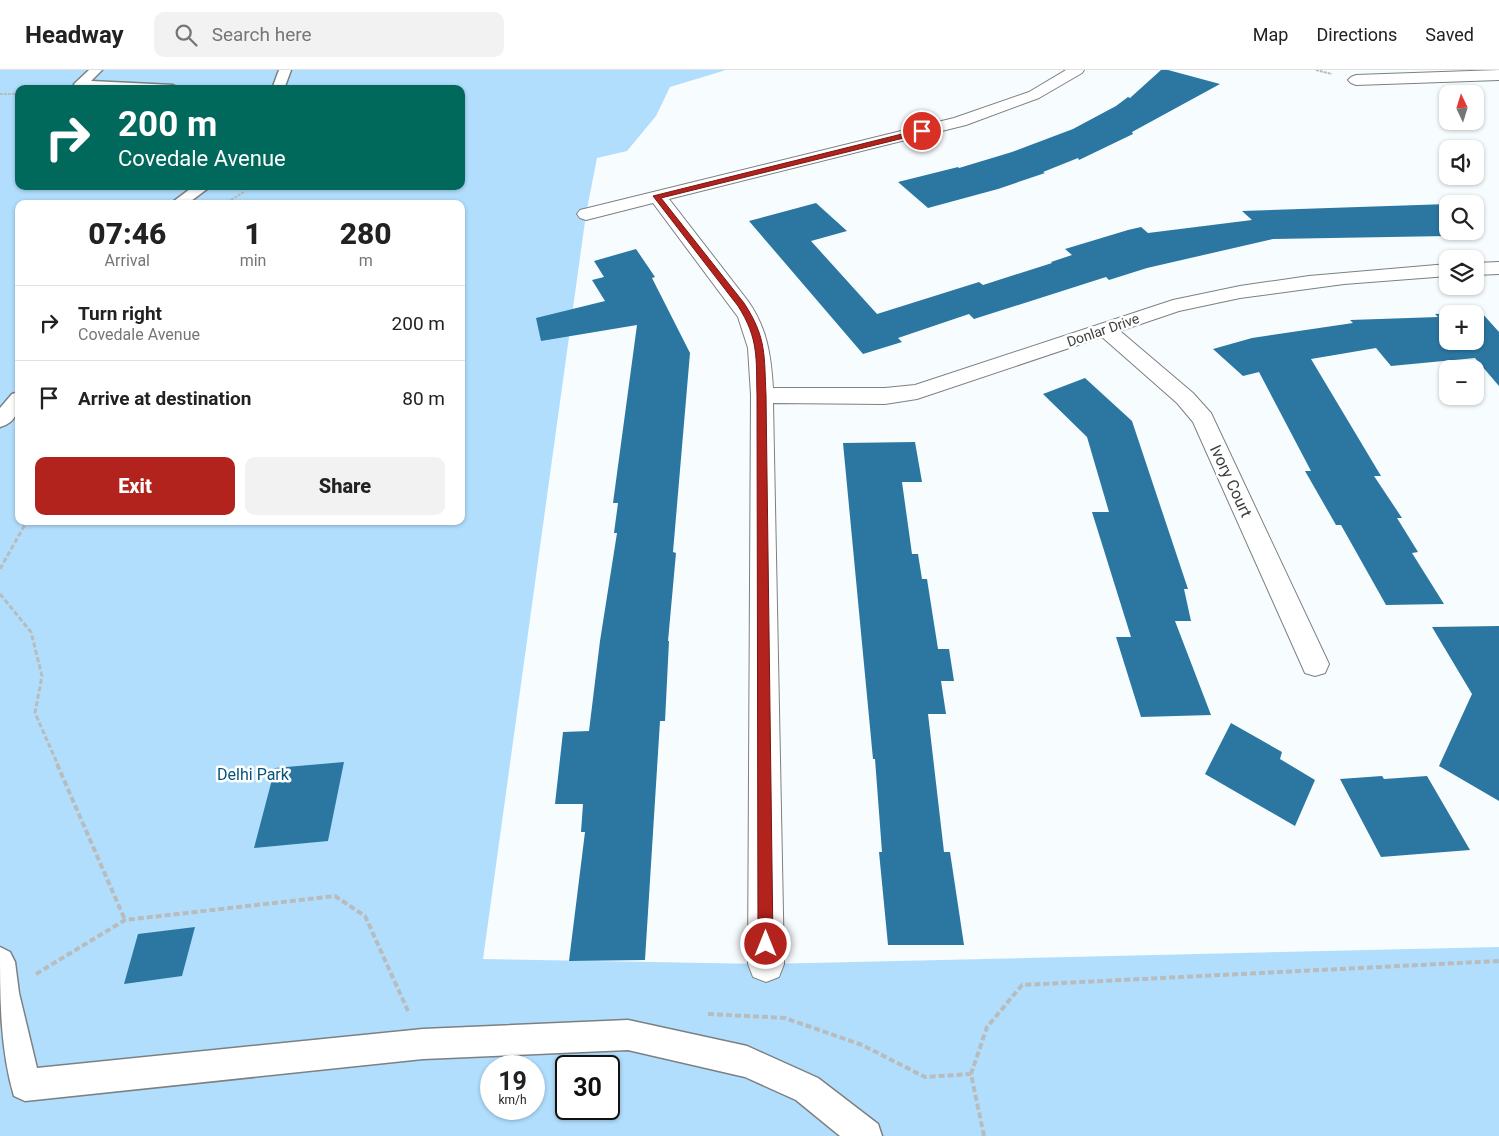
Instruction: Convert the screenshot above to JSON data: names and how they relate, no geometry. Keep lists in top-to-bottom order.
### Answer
{
  "streets": {
    "street": ["Donlar Drive", "Ivory Court"]
  },
  "crossings": [
    ["Donlar Drive", "Ivory Court"]
  ],
  "parks": ["Delhi Park"],
  "north": "top",
  "page": {
    "header": "Headway",
    "search": "Search here",
    "nav": ["Map", "Directions", "Saved"],
    "map_buttons": ["+", "−"],
    "turn": ["200 m", "Covedale Avenue"],
    "eta": [
      "07:46",
      "Arrival",
      "1",
      "min",
      "280",
      "m"
    ],
    "list": [
      {
        "name": "Turn right",
        "note": "Covedale Avenue",
        "value": "200 m"
      },
      {
        "name": "Arrive at destination",
        "value": "80 m"
      }
    ],
    "buttons": ["Exit", "Share"],
    "speed": "19 km/h",
    "limit": "30"
  }
}
